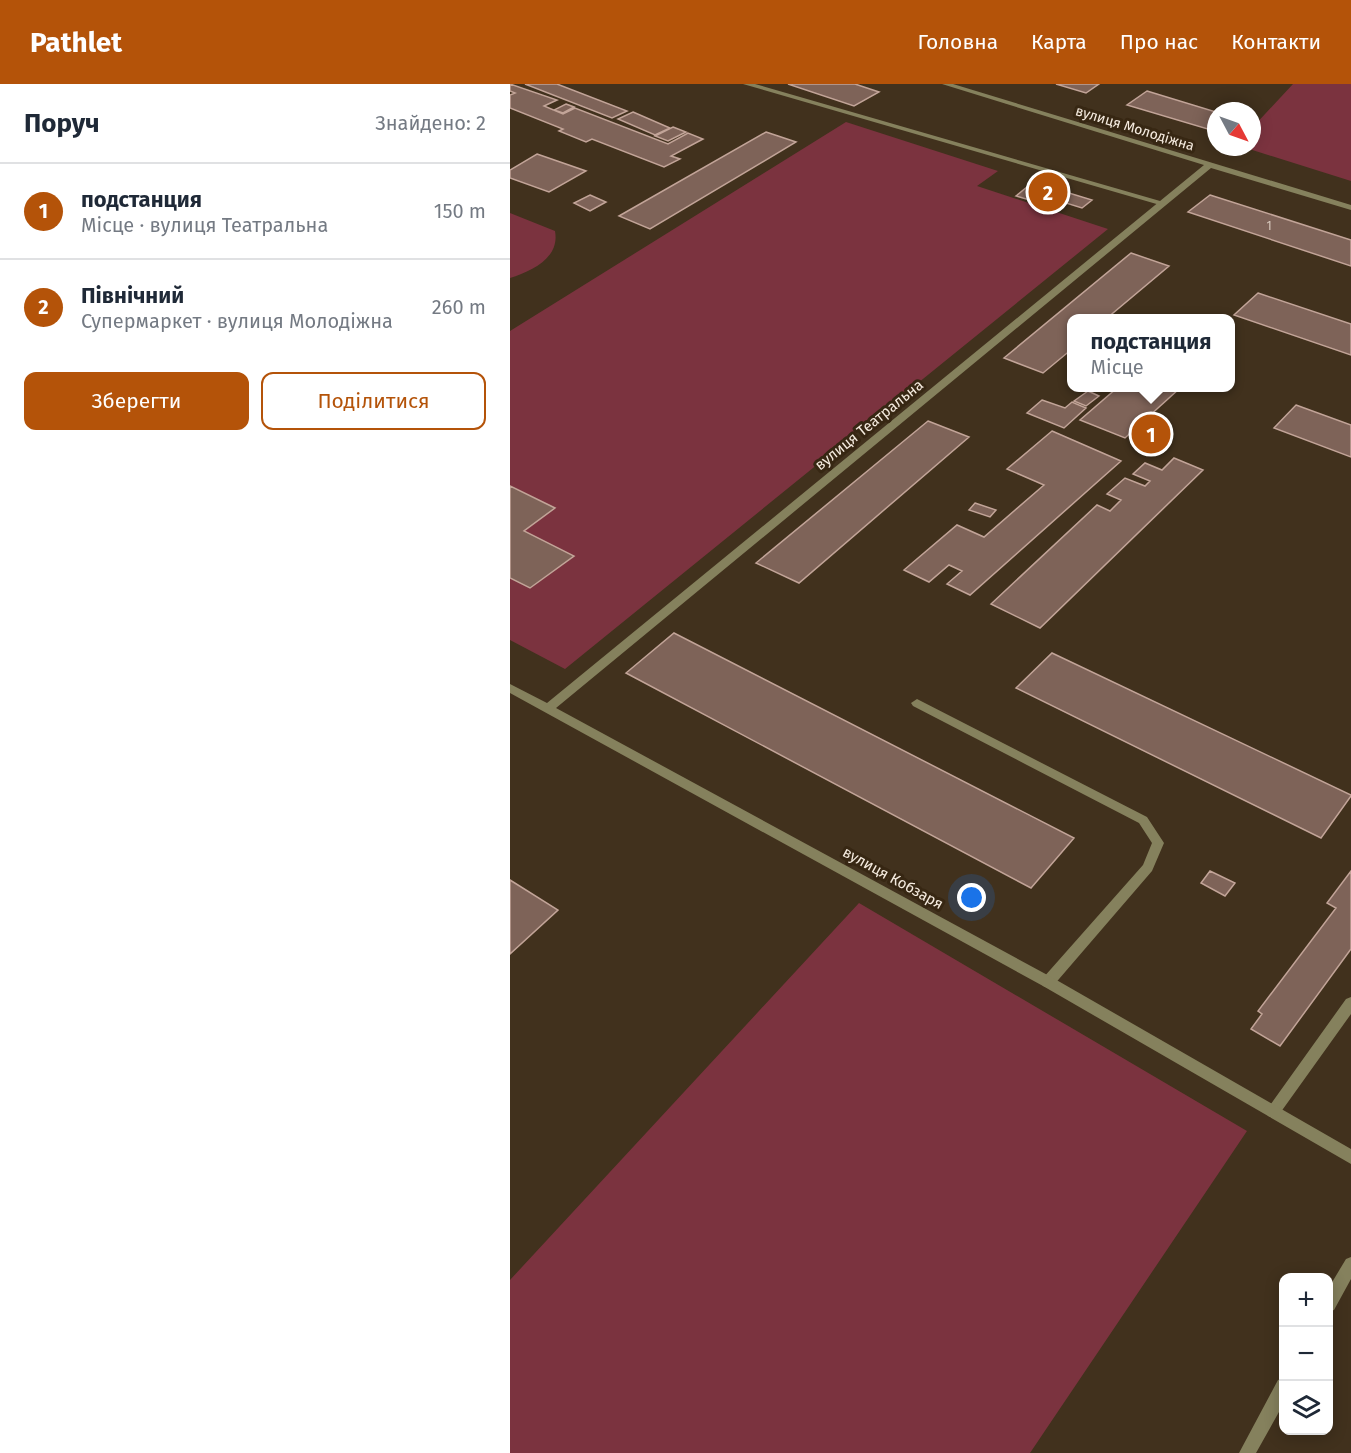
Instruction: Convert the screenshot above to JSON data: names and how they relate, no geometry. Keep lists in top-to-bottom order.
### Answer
{
  "streets": {
    "street": ["вулиця Молодіжна", "вулиця Театральна", "вулиця Кобзаря"]
  },
  "crossings": [
    ["вулиця Молодіжна", "вулиця Театральна"],
    ["вулиця Театральна", "вулиця Кобзаря"]
  ],
  "house_numbers": ["1"],
  "north": "bottom right",
  "page": {
    "header": "Pathlet",
    "nav": [
      "Головна",
      "Карта",
      "Про нас",
      "Контакти"
    ],
    "heading": ["Поруч", "Знайдено: 2"],
    "list": [
      {
        "mark": "1",
        "name": "подстанция",
        "note": "Місце · вулиця Театральна",
        "value": "150 m"
      },
      {
        "mark": "2",
        "name": "Північний",
        "note": "Супермаркет · вулиця Молодіжна",
        "value": "260 m"
      }
    ],
    "pins": ["2", "1"],
    "popup": ["подстанция", "Місце"],
    "buttons": ["Зберегти", "Поділитися"],
    "map_buttons": ["+", "−"]
  }
}
